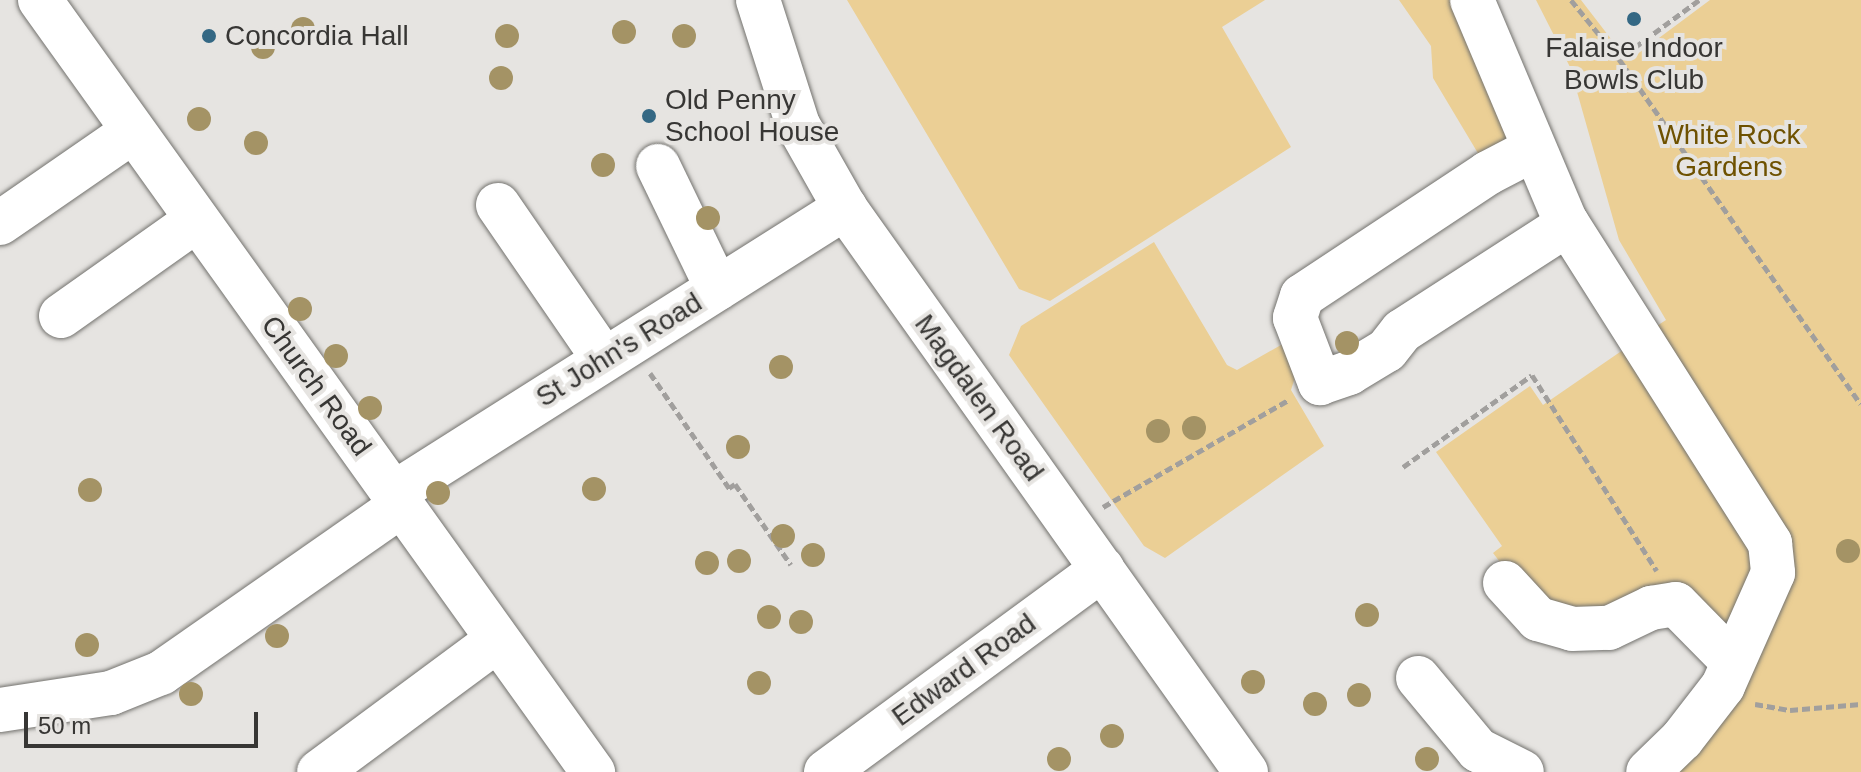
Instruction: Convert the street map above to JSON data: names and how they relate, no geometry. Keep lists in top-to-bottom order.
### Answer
{
  "streets": {
    "street": [
      "St John's Road",
      "Church Road",
      "Magdalen Road",
      "Edward Road"
    ]
  },
  "crossings": [
    ["St John's Road", "Church Road"],
    ["St John's Road", "Magdalen Road"],
    ["Magdalen Road", "Edward Road"]
  ],
  "parks": ["White Rock Gardens"],
  "places": ["Falaise Indoor Bowls Club", "Concordia Hall", "Old Penny School House"],
  "scale_bar": "50 m"
}
